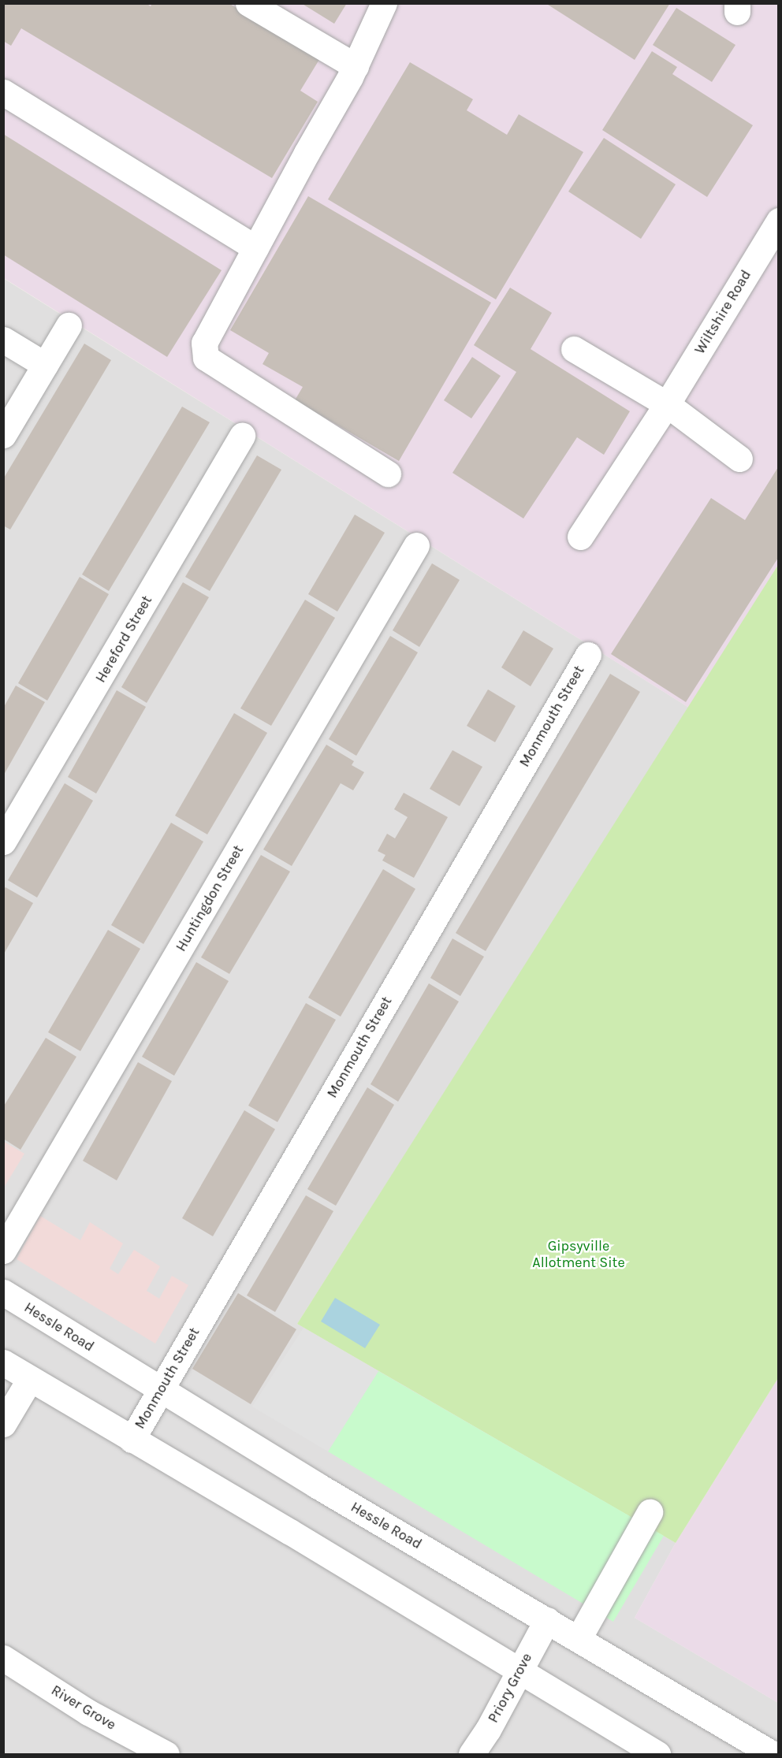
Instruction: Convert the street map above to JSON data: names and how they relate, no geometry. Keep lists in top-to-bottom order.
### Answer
{
  "streets": {
    "street": [
      "Wiltshire Road",
      "Hereford Street",
      "Monmouth Street",
      "Huntingdon Street",
      "Hessle Road",
      "Priory Grove",
      "River Grove"
    ]
  },
  "crossings": [
    ["Monmouth Street", "Hessle Road"],
    ["Hessle Road", "Priory Grove"]
  ],
  "parks": ["Gipsyville Allotment Site"]
}
